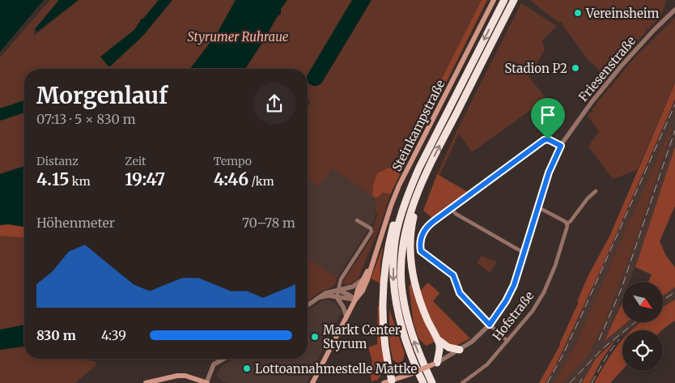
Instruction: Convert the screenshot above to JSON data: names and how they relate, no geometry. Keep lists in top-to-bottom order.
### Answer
{
  "streets": {
    "main road": ["Friesenstraße", "Steinkampstraße"],
    "street": ["Hofstraße"]
  },
  "parks": ["Styrumer Ruhraue"],
  "places": [
    "Vereinsheim",
    "Stadion P2",
    "Markt Center Styrum",
    "Lottoannahmestelle Mattke"
  ],
  "north": "bottom right",
  "page": {
    "heading": ["Morgenlauf", "07:13 · 5 × 830 m"],
    "stats": [
      ["Distanz", "4.15 km"],
      ["Zeit", "19:47"],
      ["Tempo", "4:46 /km"]
    ],
    "chart": ["Höhenmeter", "70–78 m"],
    "list": [
      {
        "name": "830 m",
        "note": "4:39"
      }
    ]
  }
}
